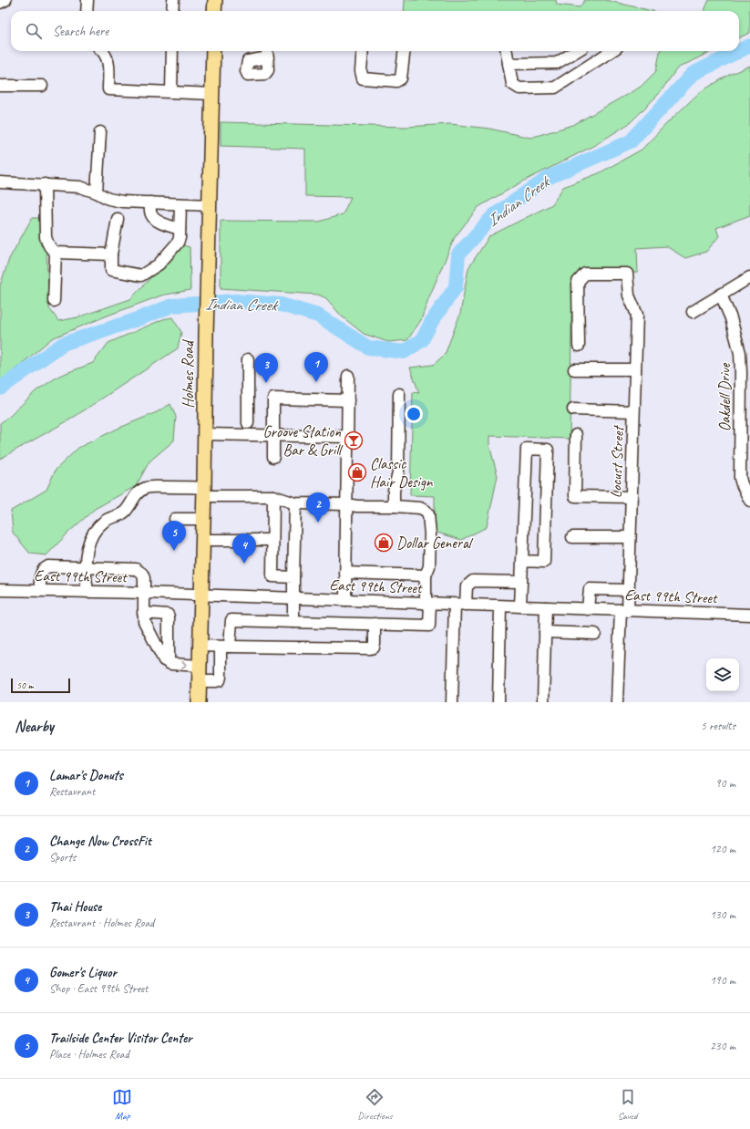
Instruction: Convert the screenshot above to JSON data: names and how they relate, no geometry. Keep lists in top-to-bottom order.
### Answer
{
  "streets": {
    "main road": ["Holmes Road"],
    "street": ["Oakdell Drive", "Locust Street", "East 99th Street"]
  },
  "crossings": [
    ["Holmes Road", "East 99th Street"],
    ["Locust Street", "East 99th Street"]
  ],
  "water": ["Indian Creek"],
  "places": {
    "bar": ["Groove Station Bar & Grill"],
    "shop": ["Classic Hair Design", "Dollar General"]
  },
  "scale_bar": "50 m",
  "page": {
    "search": "Search here",
    "pins": [
      "1",
      "3",
      "2",
      "5",
      "4"
    ],
    "scale": "50 m",
    "heading": ["Nearby", "5 results"],
    "list": [
      {
        "mark": "1",
        "name": "Lamar's Donuts",
        "note": "Restaurant",
        "value": "90 m"
      },
      {
        "mark": "2",
        "name": "Change Now CrossFit",
        "note": "Sports",
        "value": "120 m"
      },
      {
        "mark": "3",
        "name": "Thai House",
        "note": "Restaurant · Holmes Road",
        "value": "130 m"
      },
      {
        "mark": "4",
        "name": "Gomer's Liquor",
        "note": "Shop · East 99th Street",
        "value": "190 m"
      },
      {
        "mark": "5",
        "name": "Trailside Center Visitor Center",
        "note": "Place · Holmes Road",
        "value": "230 m"
      }
    ],
    "nav": ["Map", "Directions", "Saved"]
  }
}
